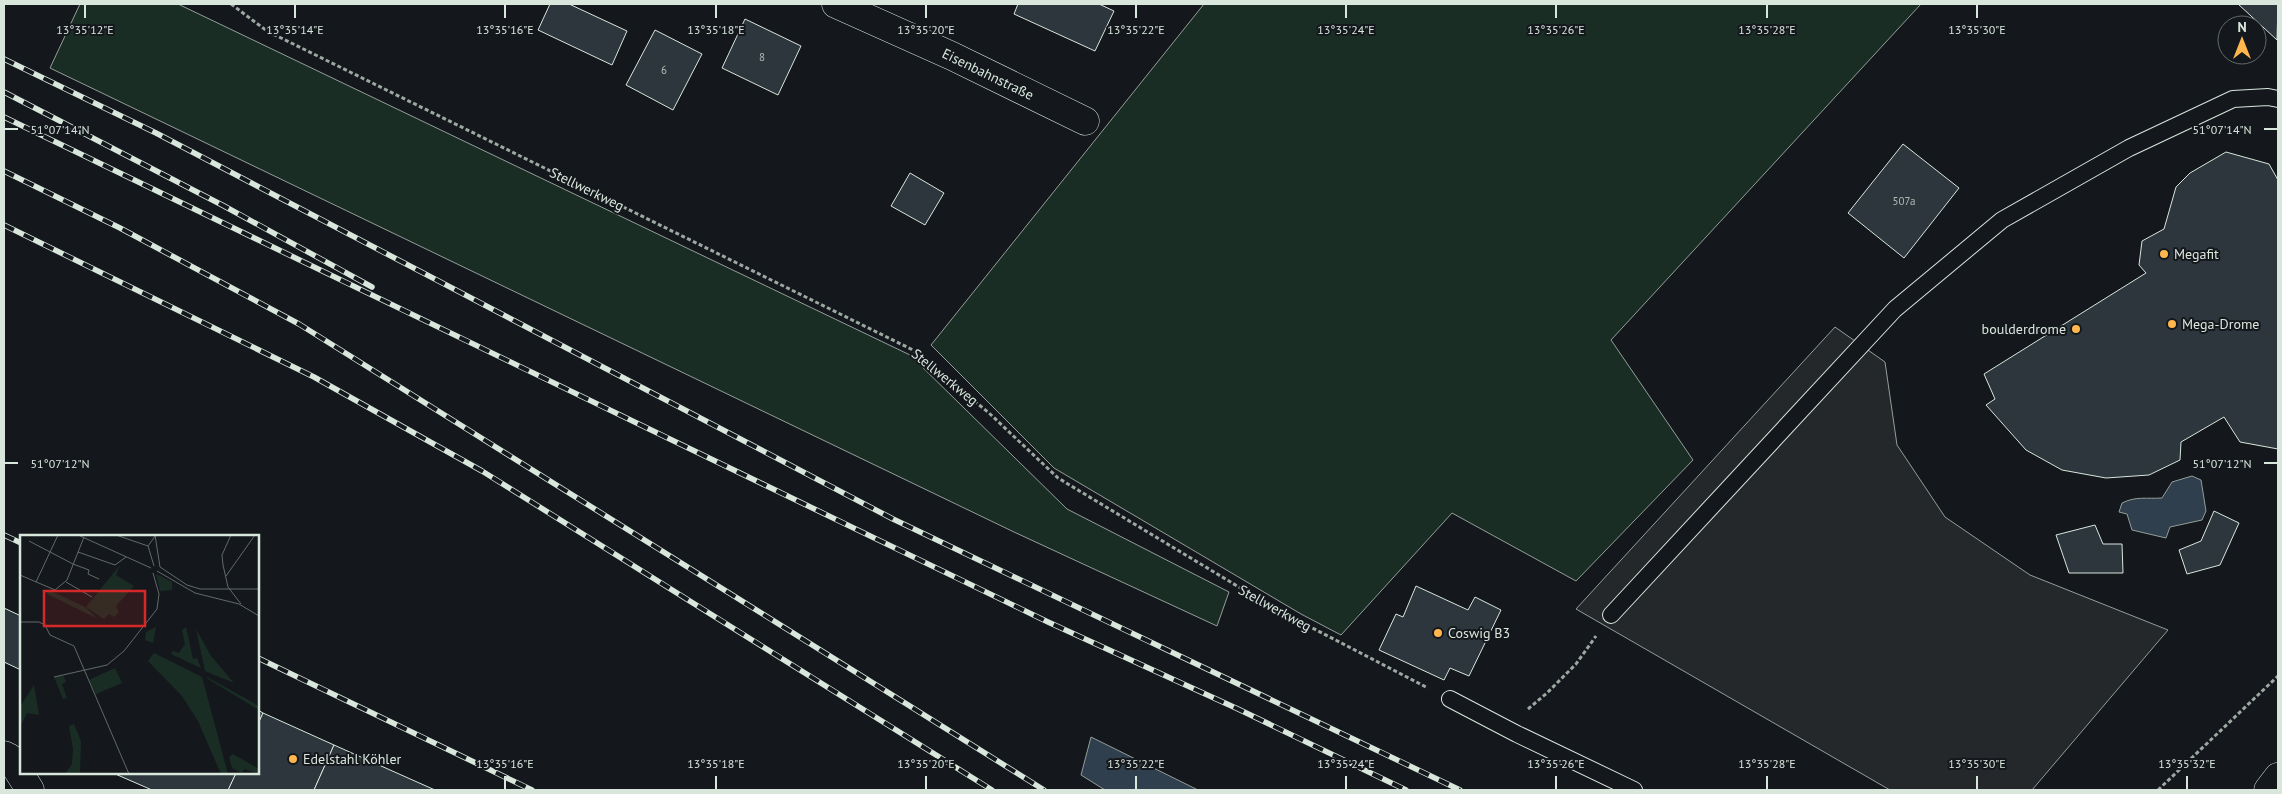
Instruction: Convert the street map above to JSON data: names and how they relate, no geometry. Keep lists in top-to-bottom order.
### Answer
{
  "streets": {
    "street": ["Eisenbahnstraße"],
    "path": ["Stellwerkweg"]
  },
  "places": [
    "Megafit",
    "Mega-Drome",
    "boulderdrome",
    "Coswig B3",
    "Edelstahl Köhler"
  ],
  "house_numbers": ["8", "6", "507a"],
  "north": "top",
  "coordinates": [
    "13°35'12\"E",
    "13°35'14\"E",
    "13°35'16\"E",
    "13°35'18\"E",
    "13°35'20\"E",
    "13°35'22\"E",
    "13°35'24\"E",
    "13°35'26\"E",
    "13°35'28\"E",
    "13°35'30\"E",
    "51°07'14\"N",
    "51°07'12\"N",
    "13°35'32\"E"
  ]
}
